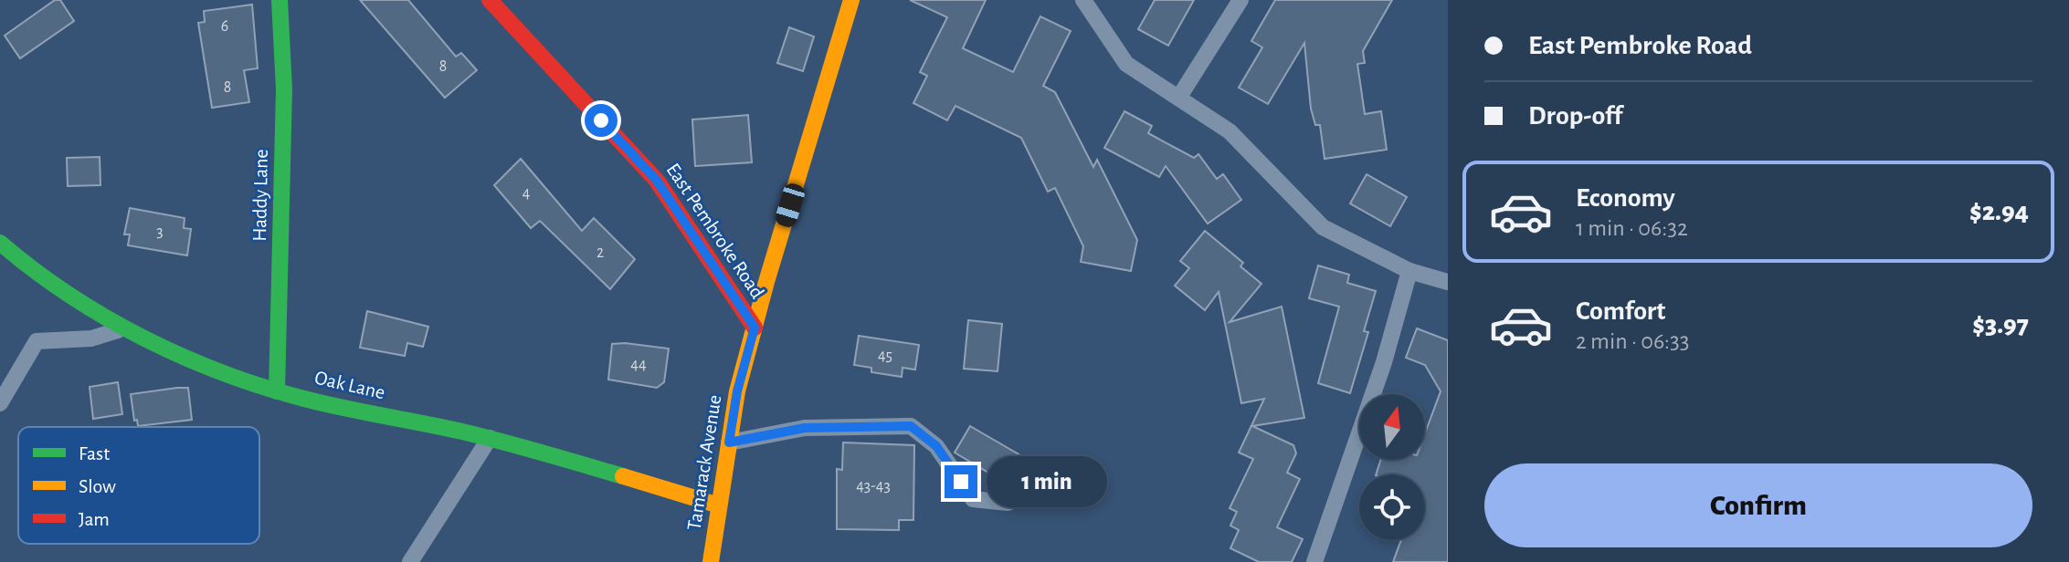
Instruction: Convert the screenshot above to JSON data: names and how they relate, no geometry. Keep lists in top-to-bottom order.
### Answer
{
  "streets": {
    "street": [
      "Haddy Lane",
      "East Pembroke Road",
      "Oak Lane",
      "Tamarack Avenue"
    ]
  },
  "crossings": [
    ["Haddy Lane", "Oak Lane"],
    ["East Pembroke Road", "Tamarack Avenue"],
    ["Oak Lane", "Tamarack Avenue"]
  ],
  "house_numbers": [
    "6",
    "8",
    "8",
    "4",
    "3",
    "2",
    "45",
    "44",
    "43-43"
  ],
  "legend": ["Fast", "Slow", "Jam"],
  "north": "top",
  "page": {
    "banner": ["East Pembroke Road", "Drop-off"],
    "list": [
      {
        "name": "Economy",
        "note": "1 min · 06:32",
        "value": "$2.94"
      },
      {
        "name": "Comfort",
        "note": "2 min · 06:33",
        "value": "$3.97"
      }
    ],
    "buttons": "Confirm",
    "bubble": "1 min"
  }
}
